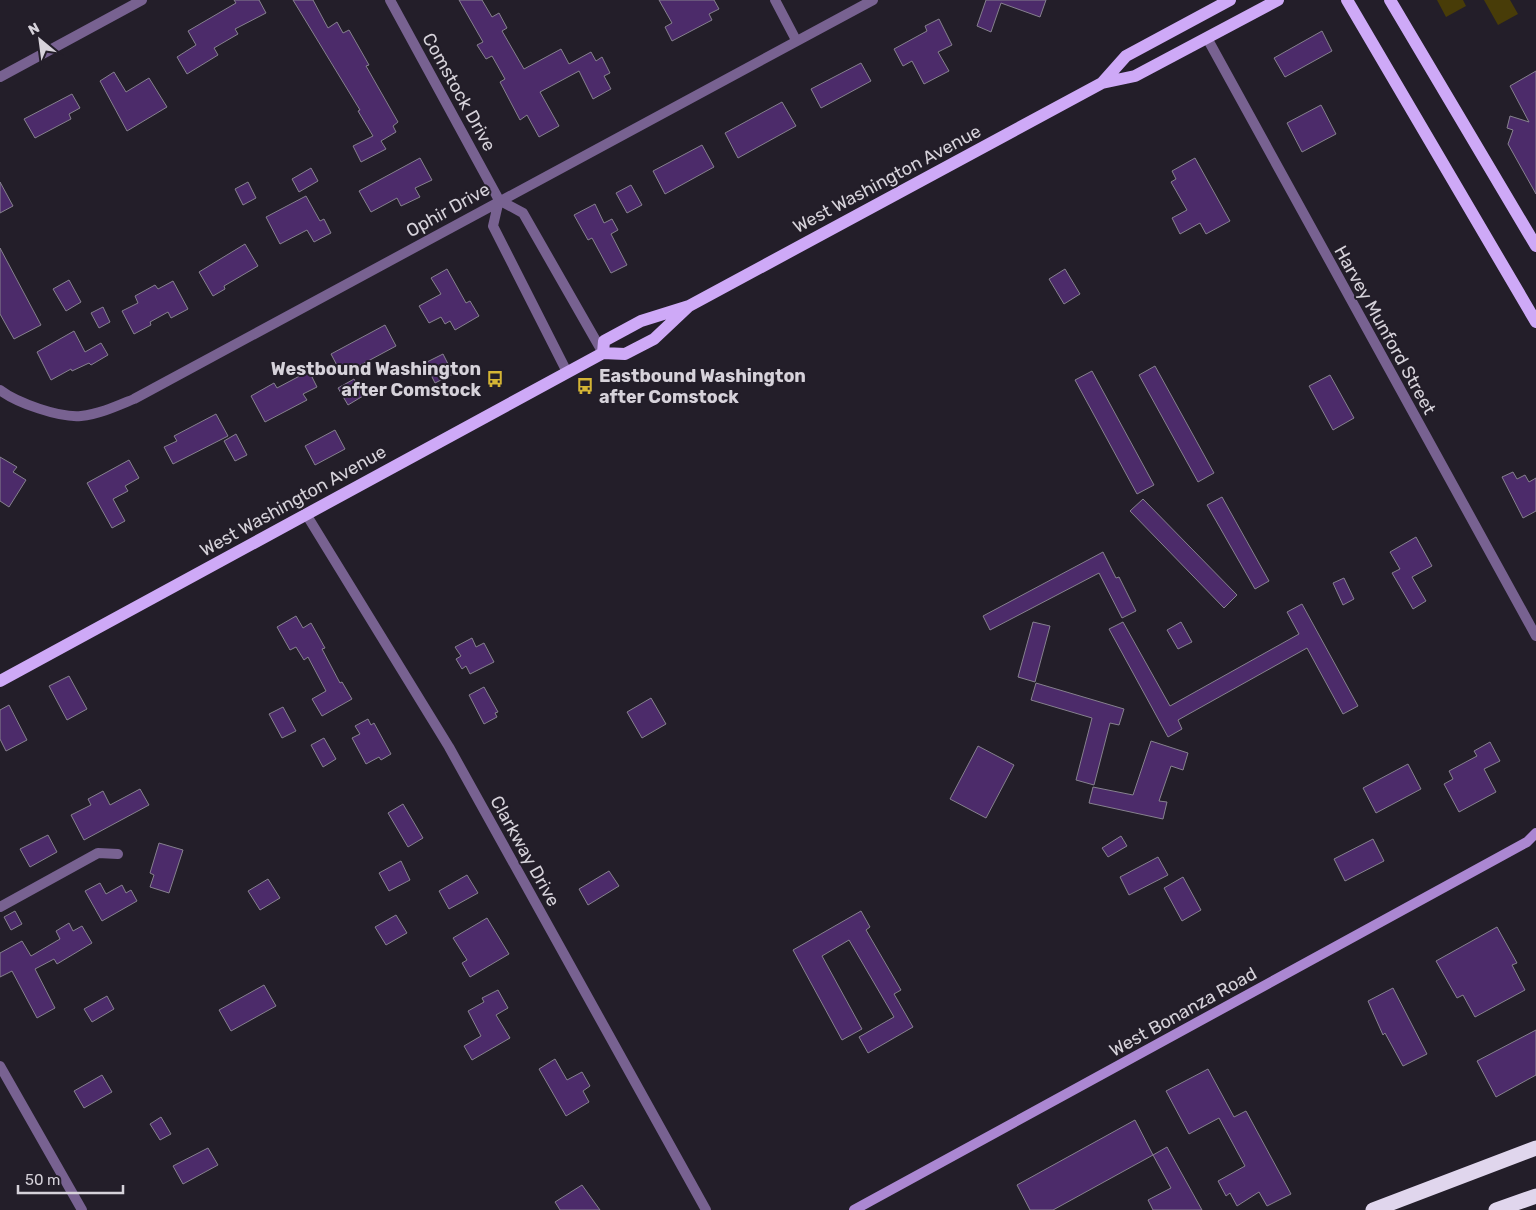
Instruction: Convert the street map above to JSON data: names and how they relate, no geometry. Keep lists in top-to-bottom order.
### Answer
{
  "streets": {
    "main road": ["West Washington Avenue", "West Bonanza Road"],
    "street": [
      "Comstock Drive",
      "Ophir Drive",
      "Harvey Munford Street",
      "Clarkway Drive"
    ]
  },
  "crossings": [
    ["Comstock Drive", "Ophir Drive"],
    ["West Washington Avenue", "Harvey Munford Street"],
    ["West Washington Avenue", "Clarkway Drive"]
  ],
  "places": {
    "bus stop": ["Westbound Washington after Comstock", "Eastbound Washington after Comstock"]
  },
  "scale_bar": "50 m",
  "north": "top left"
}
